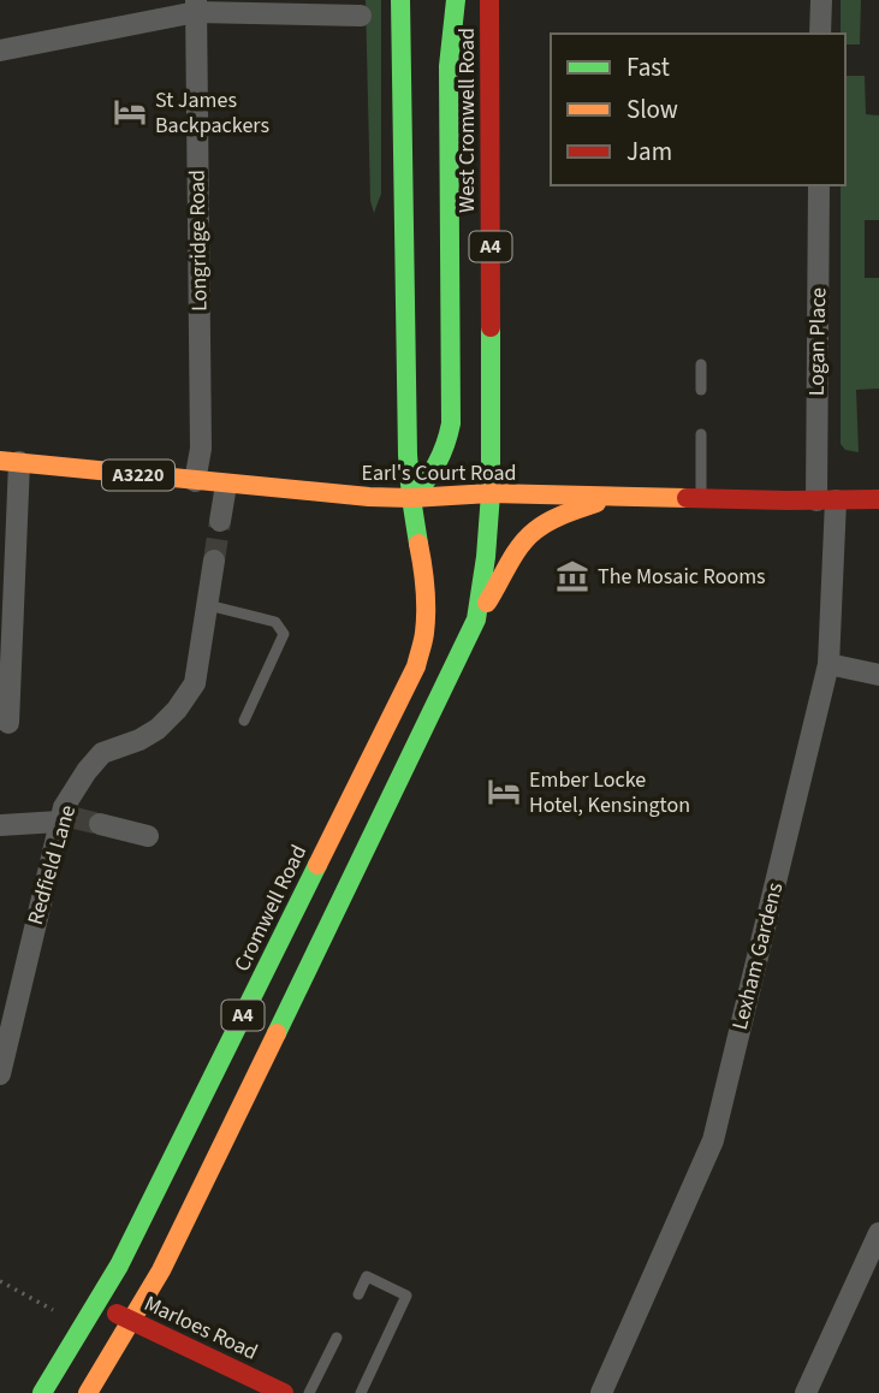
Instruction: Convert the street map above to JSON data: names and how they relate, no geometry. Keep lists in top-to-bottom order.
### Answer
{
  "streets": {
    "main road": [
      "West Cromwell Road",
      "A4",
      "Earl's Court Road",
      "A3220",
      "Cromwell Road",
      "Marloes Road"
    ],
    "street": [
      "Longridge Road",
      "Logan Place",
      "Redfield Lane",
      "Lexham Gardens"
    ]
  },
  "crossings": [
    ["West Cromwell Road", "A4"],
    ["West Cromwell Road", "Earl's Court Road"],
    ["Longridge Road", "Earl's Court Road"],
    ["A4", "Earl's Court Road"],
    ["A4", "Cromwell Road"],
    ["A4", "Marloes Road"],
    ["Logan Place", "Earl's Court Road"],
    ["Logan Place", "Lexham Gardens"],
    ["Earl's Court Road", "Cromwell Road"],
    ["Earl's Court Road", "Lexham Gardens"],
    ["Cromwell Road", "Marloes Road"]
  ],
  "places": {
    "hotel": ["St James Backpackers", "Ember Locke Hotel, Kensington"],
    "museum": ["The Mosaic Rooms"]
  },
  "legend": ["Fast", "Slow", "Jam"]
}
